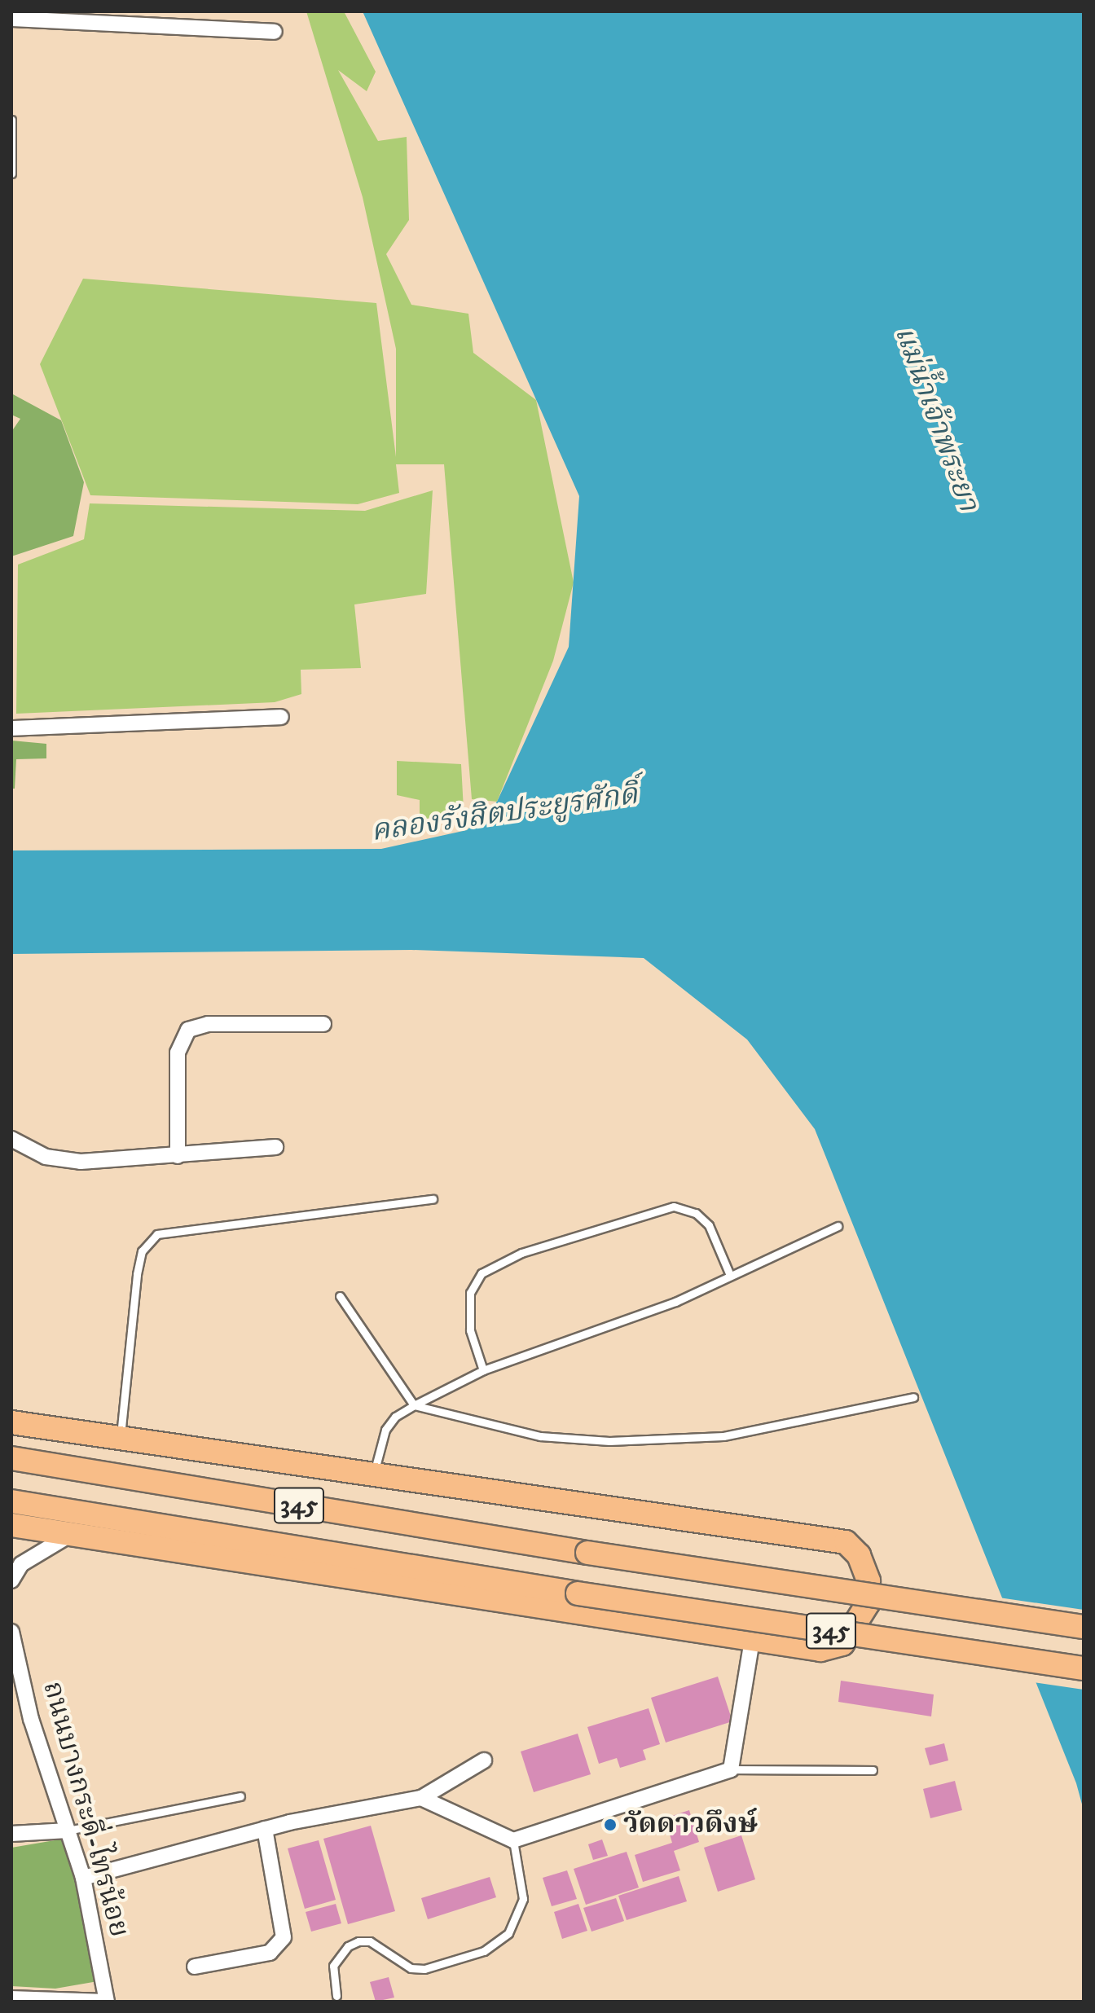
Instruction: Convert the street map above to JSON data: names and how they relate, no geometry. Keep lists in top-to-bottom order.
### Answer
{
  "streets": {
    "main road": ["345"],
    "street": ["ถนนบางกระดี่-ไทรน้อย"]
  },
  "water": ["แม่น้ำเจ้าพระยา", "คลองรังสิตประยูรศักดิ์"],
  "places": ["วัดดาวดึงษ์"]
}
